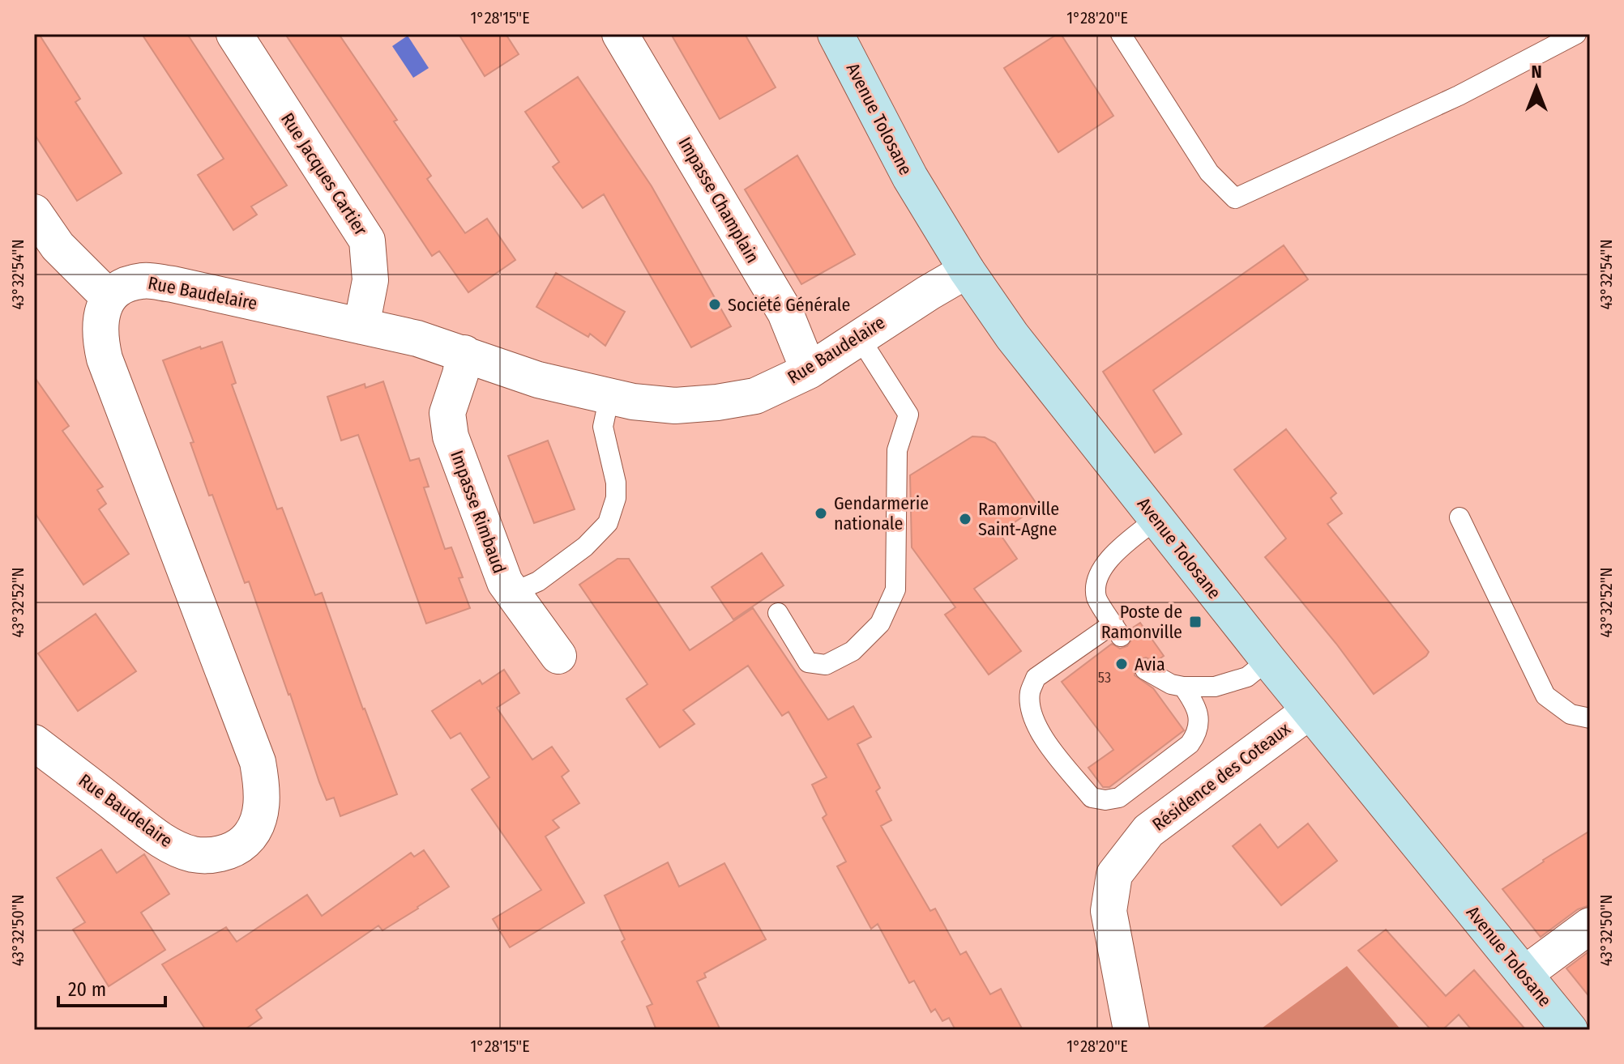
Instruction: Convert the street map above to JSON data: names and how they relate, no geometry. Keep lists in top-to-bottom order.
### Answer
{
  "streets": {
    "main road": ["Avenue Tolosane"],
    "street": [
      "Rue Jacques Cartier",
      "Impasse Champlain",
      "Rue Baudelaire",
      "Impasse Rimbaud",
      "Résidence des Coteaux"
    ]
  },
  "crossings": [
    ["Avenue Tolosane", "Rue Baudelaire"],
    ["Avenue Tolosane", "Résidence des Coteaux"],
    ["Rue Jacques Cartier", "Rue Baudelaire"],
    ["Impasse Champlain", "Rue Baudelaire"],
    ["Rue Baudelaire", "Impasse Rimbaud"]
  ],
  "places": {
    "other": [
      "Société Générale",
      "Gendarmerie nationale",
      "Ramonville Saint-Agne",
      "Avia"
    ],
    "transit": ["Poste de Ramonville"]
  },
  "house_numbers": ["53"],
  "scale_bar": "20 m",
  "north": "top",
  "coordinates": [
    "1°28'15\"E",
    "1°28'20\"E",
    "43°32'54\"N",
    "43°32'52\"N",
    "43°32'50\"N"
  ]
}
